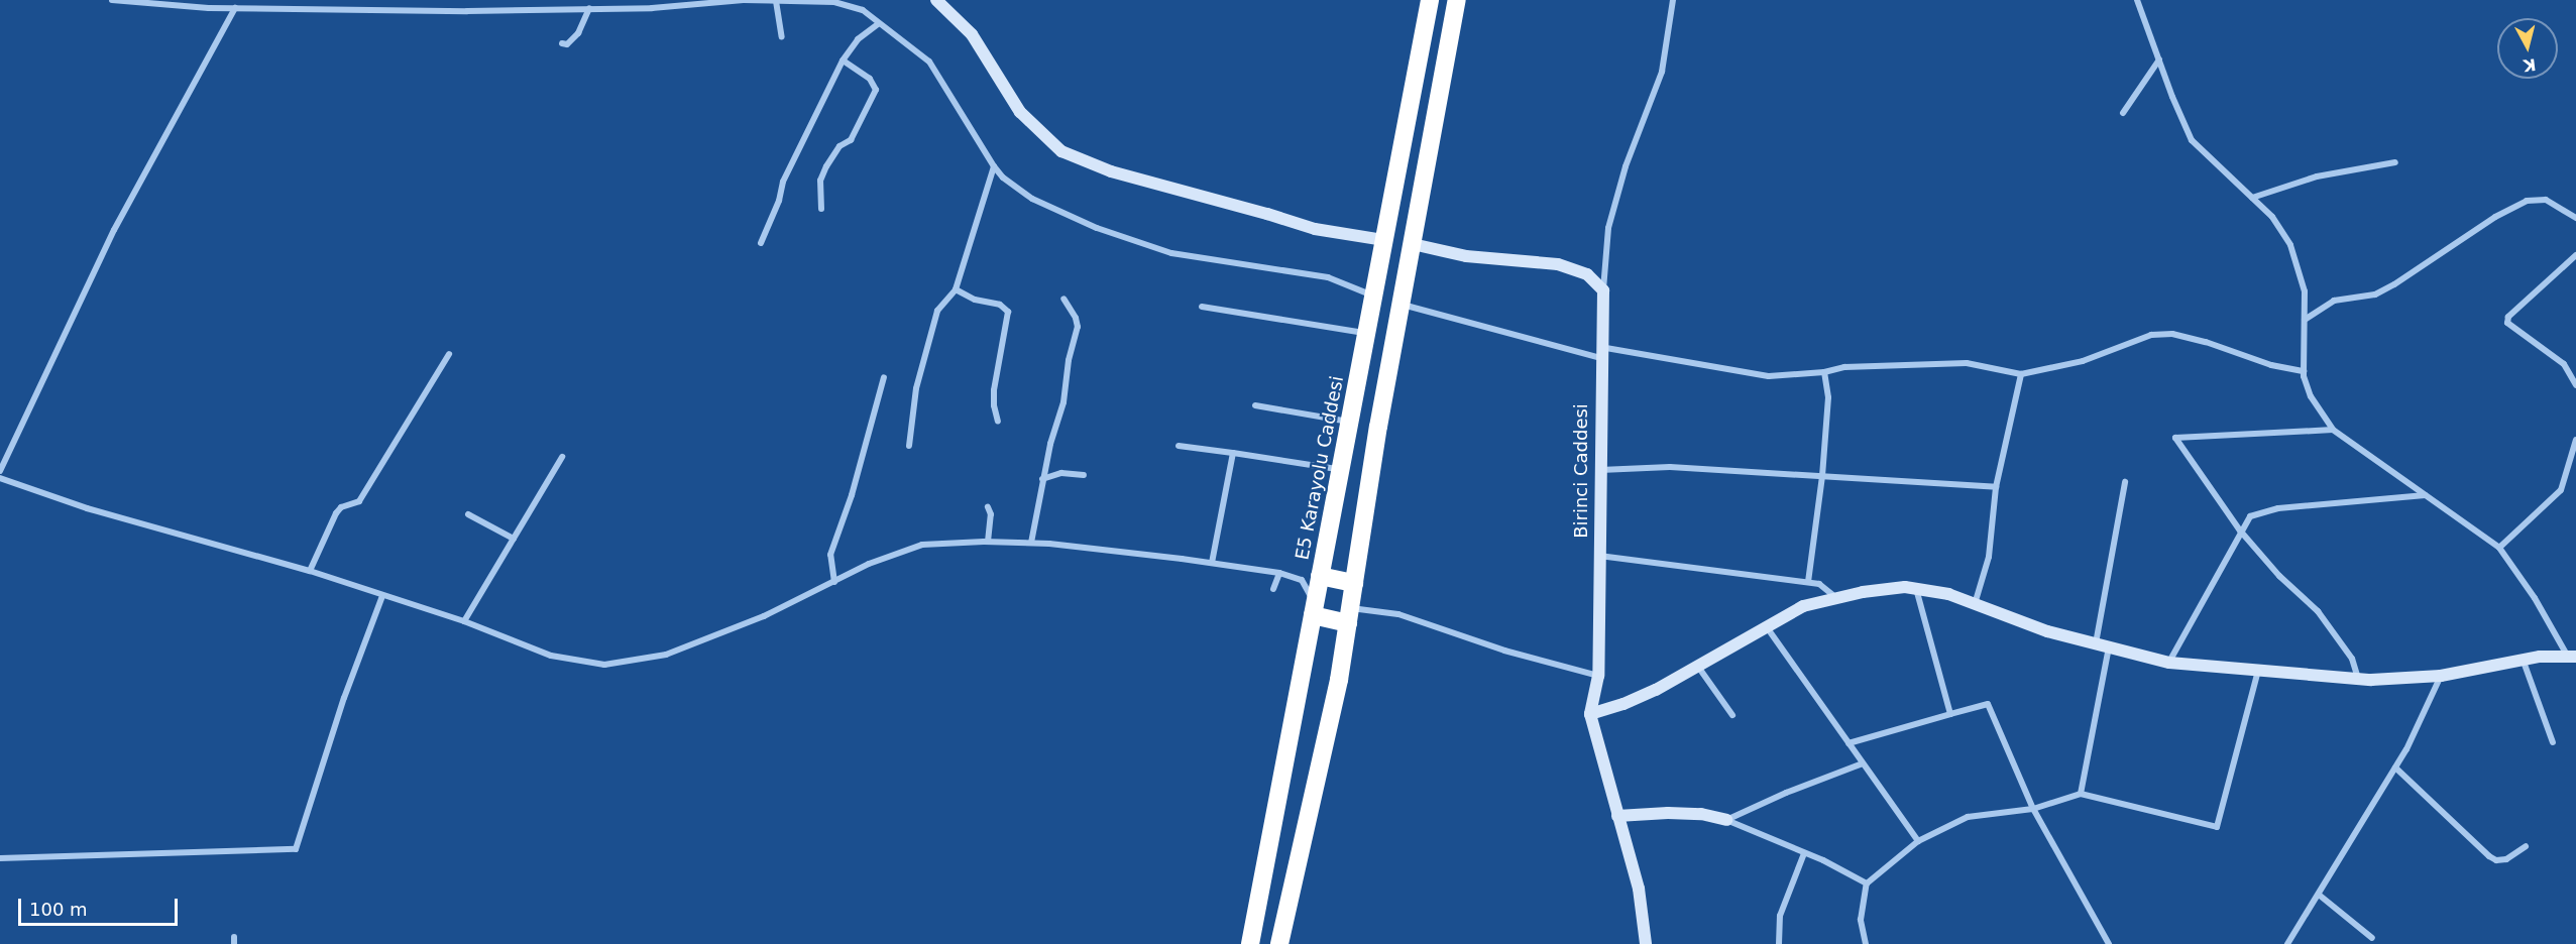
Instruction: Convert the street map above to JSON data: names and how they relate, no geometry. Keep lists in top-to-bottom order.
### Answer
{
  "streets": {
    "highway": ["E5 Karayolu Caddesi"],
    "street": ["Birinci Caddesi"]
  },
  "scale_bar": "100 m",
  "north": "bottom"
}
